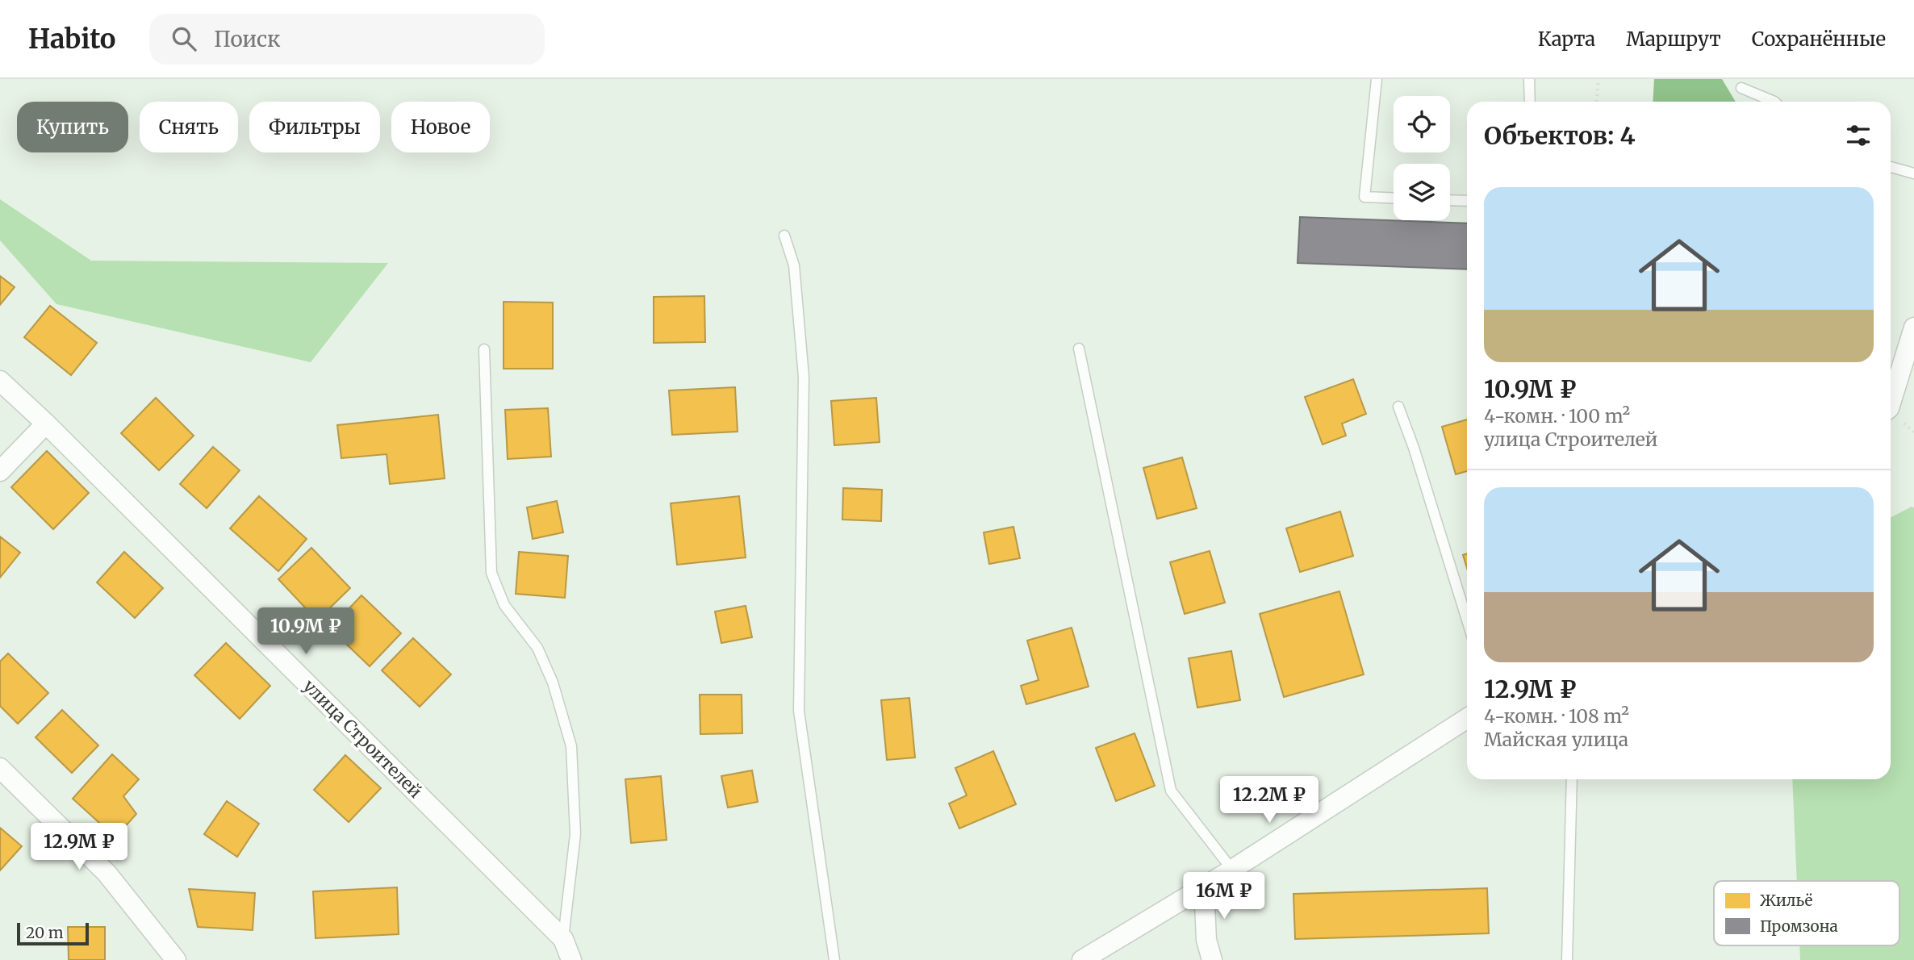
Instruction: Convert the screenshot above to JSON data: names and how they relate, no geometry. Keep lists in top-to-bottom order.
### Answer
{
  "streets": {
    "street": ["улица Строителей"]
  },
  "legend": ["Жильё", "Промзона"],
  "scale_bar": "20 m",
  "page": {
    "header": "Habito",
    "search": "Поиск",
    "nav": ["Карта", "Маршрут", "Сохранённые"],
    "chip": [
      "Купить",
      "Снять",
      "Фильтры",
      "Новое"
    ],
    "heading": "Объектов: 4",
    "list": [
      {
        "name": "10.9M ₽",
        "note": "4-комн. · 100 m² · улица Строителей"
      },
      {
        "name": "12.9M ₽",
        "note": "4-комн. · 108 m² · Майская улица"
      }
    ],
    "price": [
      "10.9M ₽",
      "12.2M ₽",
      "12.9M ₽",
      "16M ₽"
    ],
    "scale": "20 m"
  }
}
